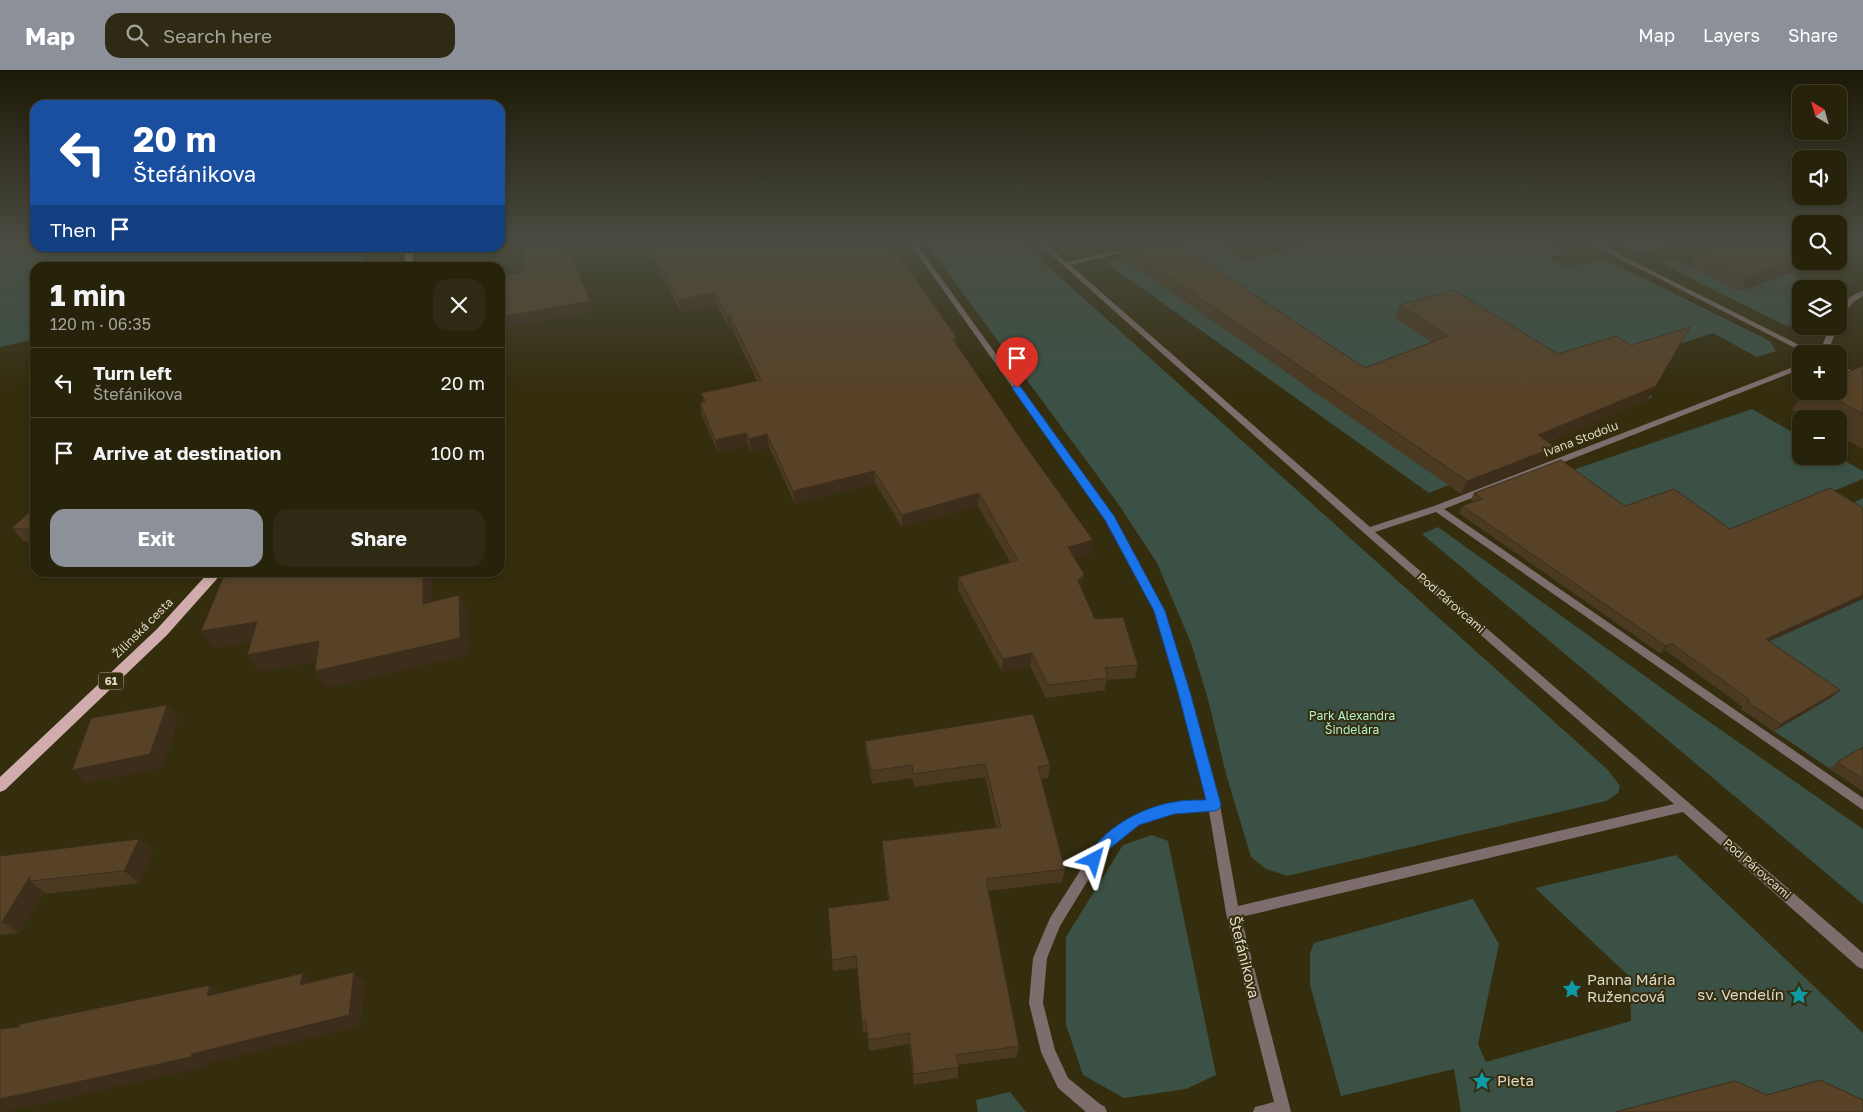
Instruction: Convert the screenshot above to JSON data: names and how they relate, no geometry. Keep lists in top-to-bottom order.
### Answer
{
  "streets": {
    "main road": ["Žilinská cesta", "61"],
    "street": ["Ivana Stodolu", "Pod Párovcami", "Štefánikova"]
  },
  "crossings": [
    ["Ivana Stodolu", "Pod Párovcami"]
  ],
  "parks": ["Park Alexandra Šindelára"],
  "places": {
    "place": ["Panna Mária Ružencová", "sv. Vendelín", "Pieta"]
  },
  "north": "top left",
  "page": {
    "header": "Map",
    "search": "Search here",
    "nav": ["Map", "Layers", "Share"],
    "map_buttons": ["+", "−"],
    "turn": ["20 m", "Štefánikova"],
    "then": "Then",
    "heading": ["1 min", "120 m · 06:35"],
    "list": [
      {
        "name": "Turn left",
        "note": "Štefánikova",
        "value": "20 m"
      },
      {
        "name": "Arrive at destination",
        "value": "100 m"
      }
    ],
    "buttons": ["Exit", "Share"]
  }
}
